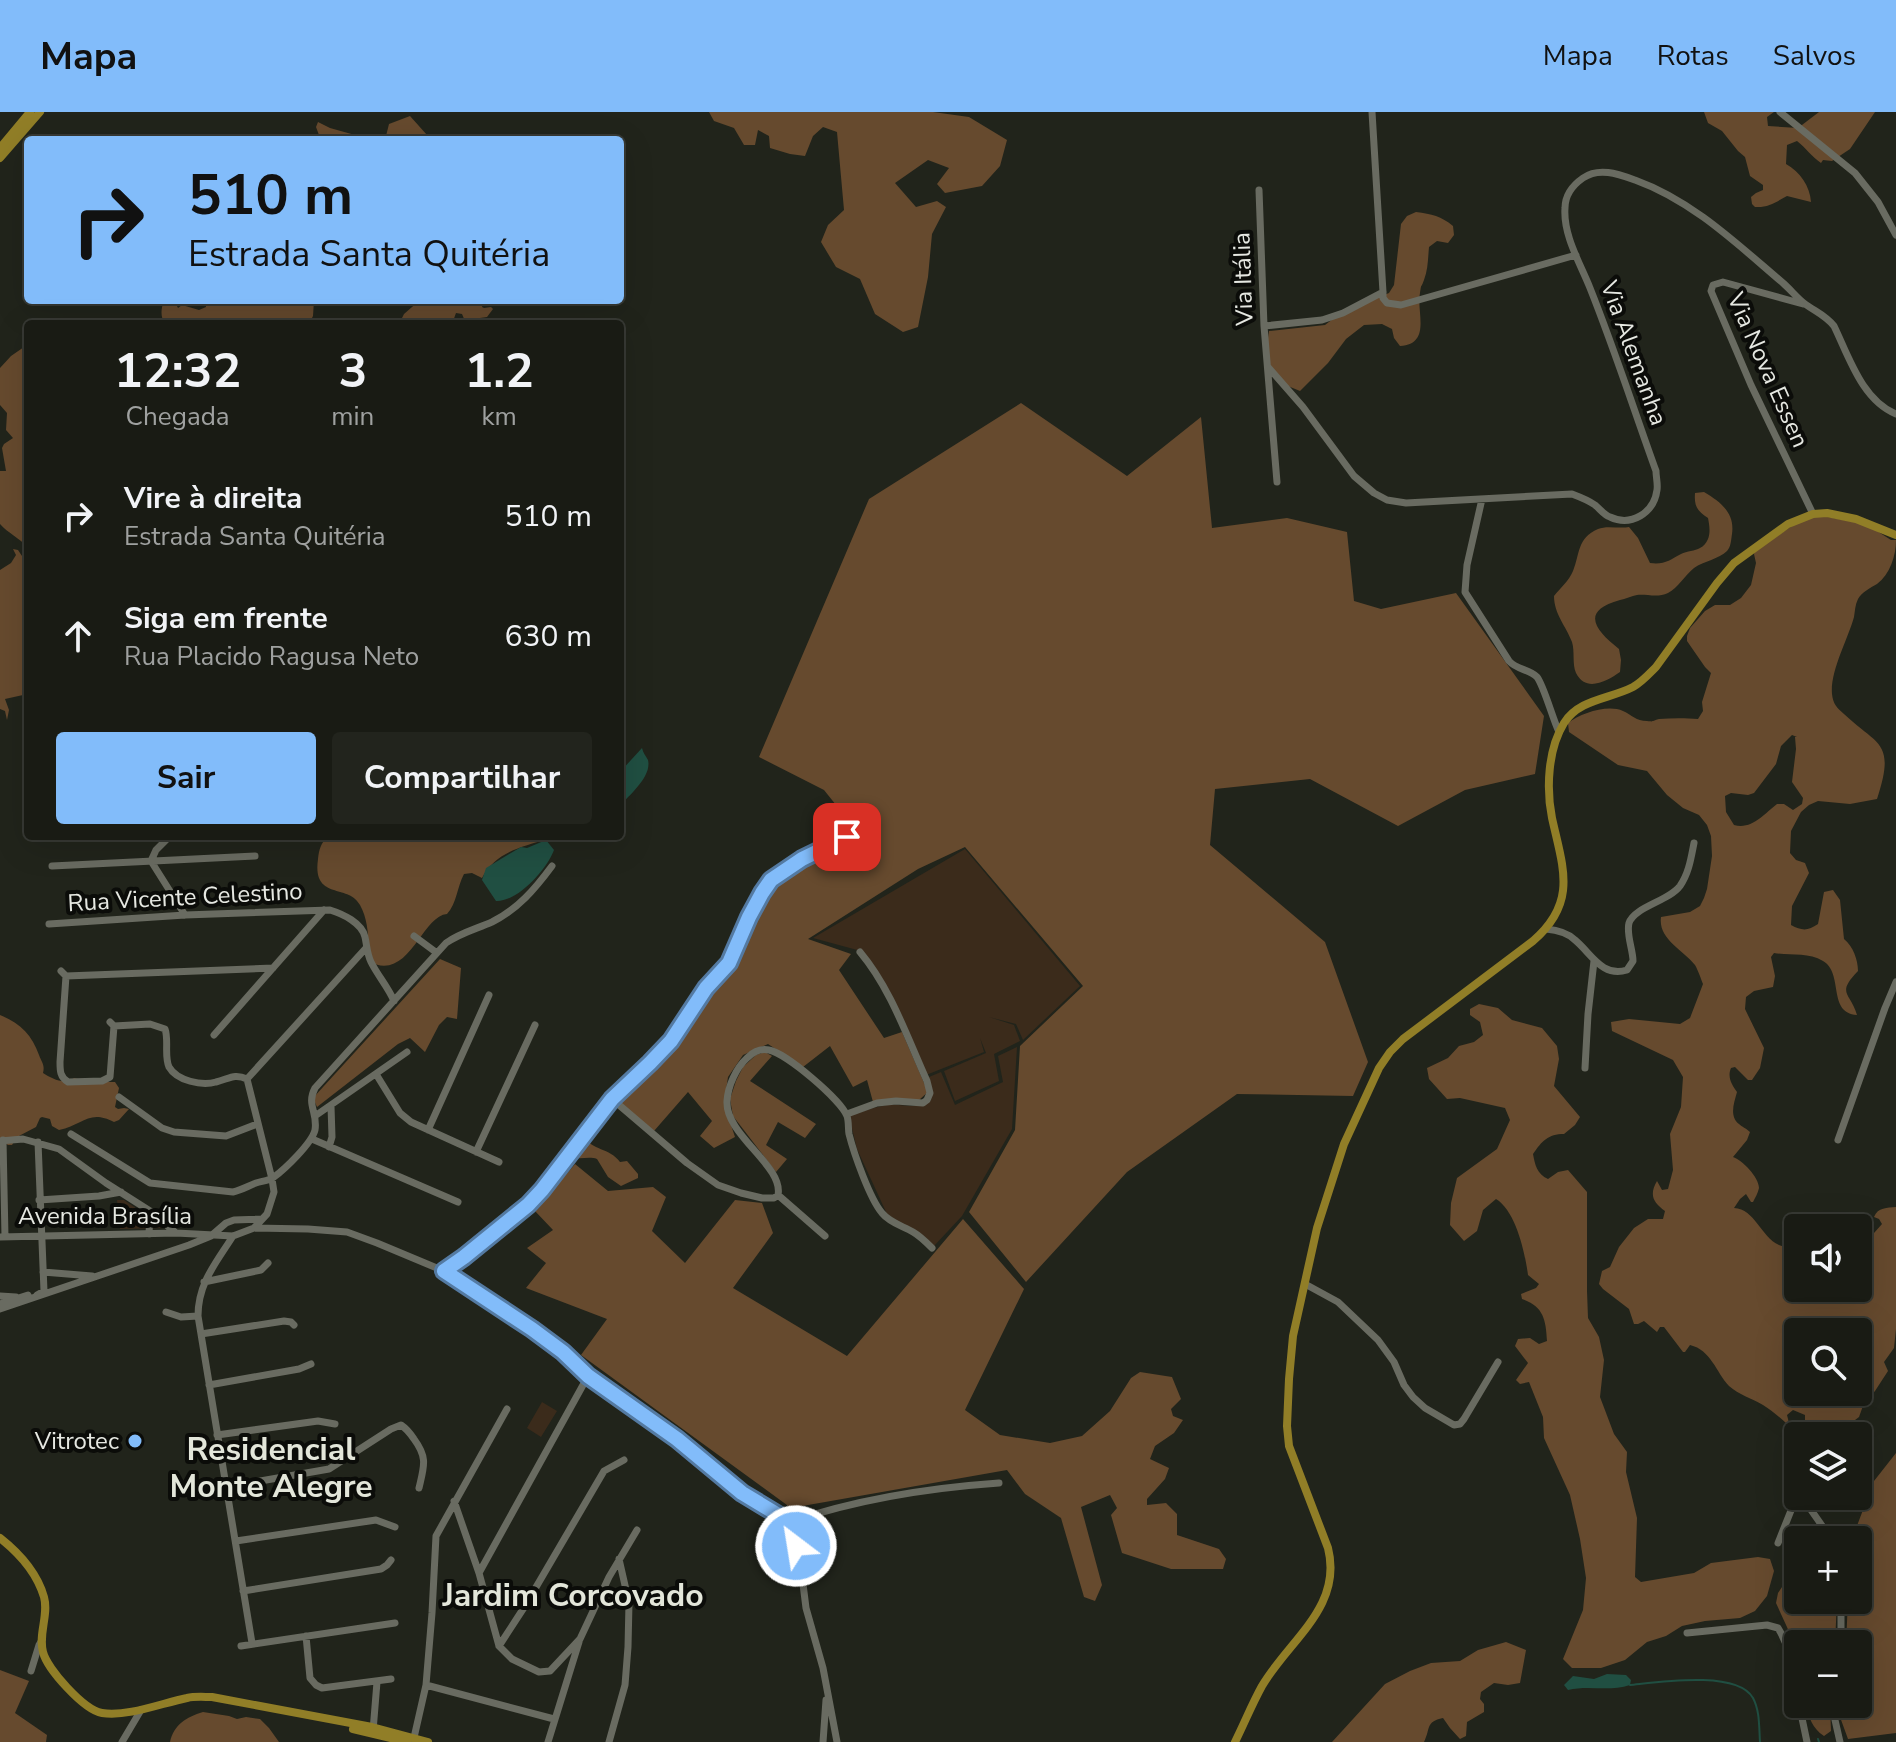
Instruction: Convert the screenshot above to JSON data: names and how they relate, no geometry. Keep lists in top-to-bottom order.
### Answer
{
  "streets": {
    "street": [
      "Via Itália",
      "Via Alemanha",
      "Via Nova Essen",
      "Rua Vicente Celestino",
      "Avenida Brasília"
    ]
  },
  "crossings": [
    ["Via Itália", "Via Alemanha"],
    ["Via Alemanha", "Via Nova Essen"]
  ],
  "districts": ["Residencial Monte Alegre", "Jardim Corcovado"],
  "places": ["Vitrotec"],
  "page": {
    "header": "Mapa",
    "nav": ["Mapa", "Rotas", "Salvos"],
    "turn": ["510 m", "Estrada Santa Quitéria"],
    "eta": [
      "12:32",
      "Chegada",
      "3",
      "min",
      "1.2",
      "km"
    ],
    "list": [
      {
        "name": "Vire à direita",
        "note": "Estrada Santa Quitéria",
        "value": "510 m"
      },
      {
        "name": "Siga em frente",
        "note": "Rua Placido Ragusa Neto",
        "value": "630 m"
      }
    ],
    "buttons": ["Sair", "Compartilhar"],
    "map_buttons": ["+", "−"]
  }
}
